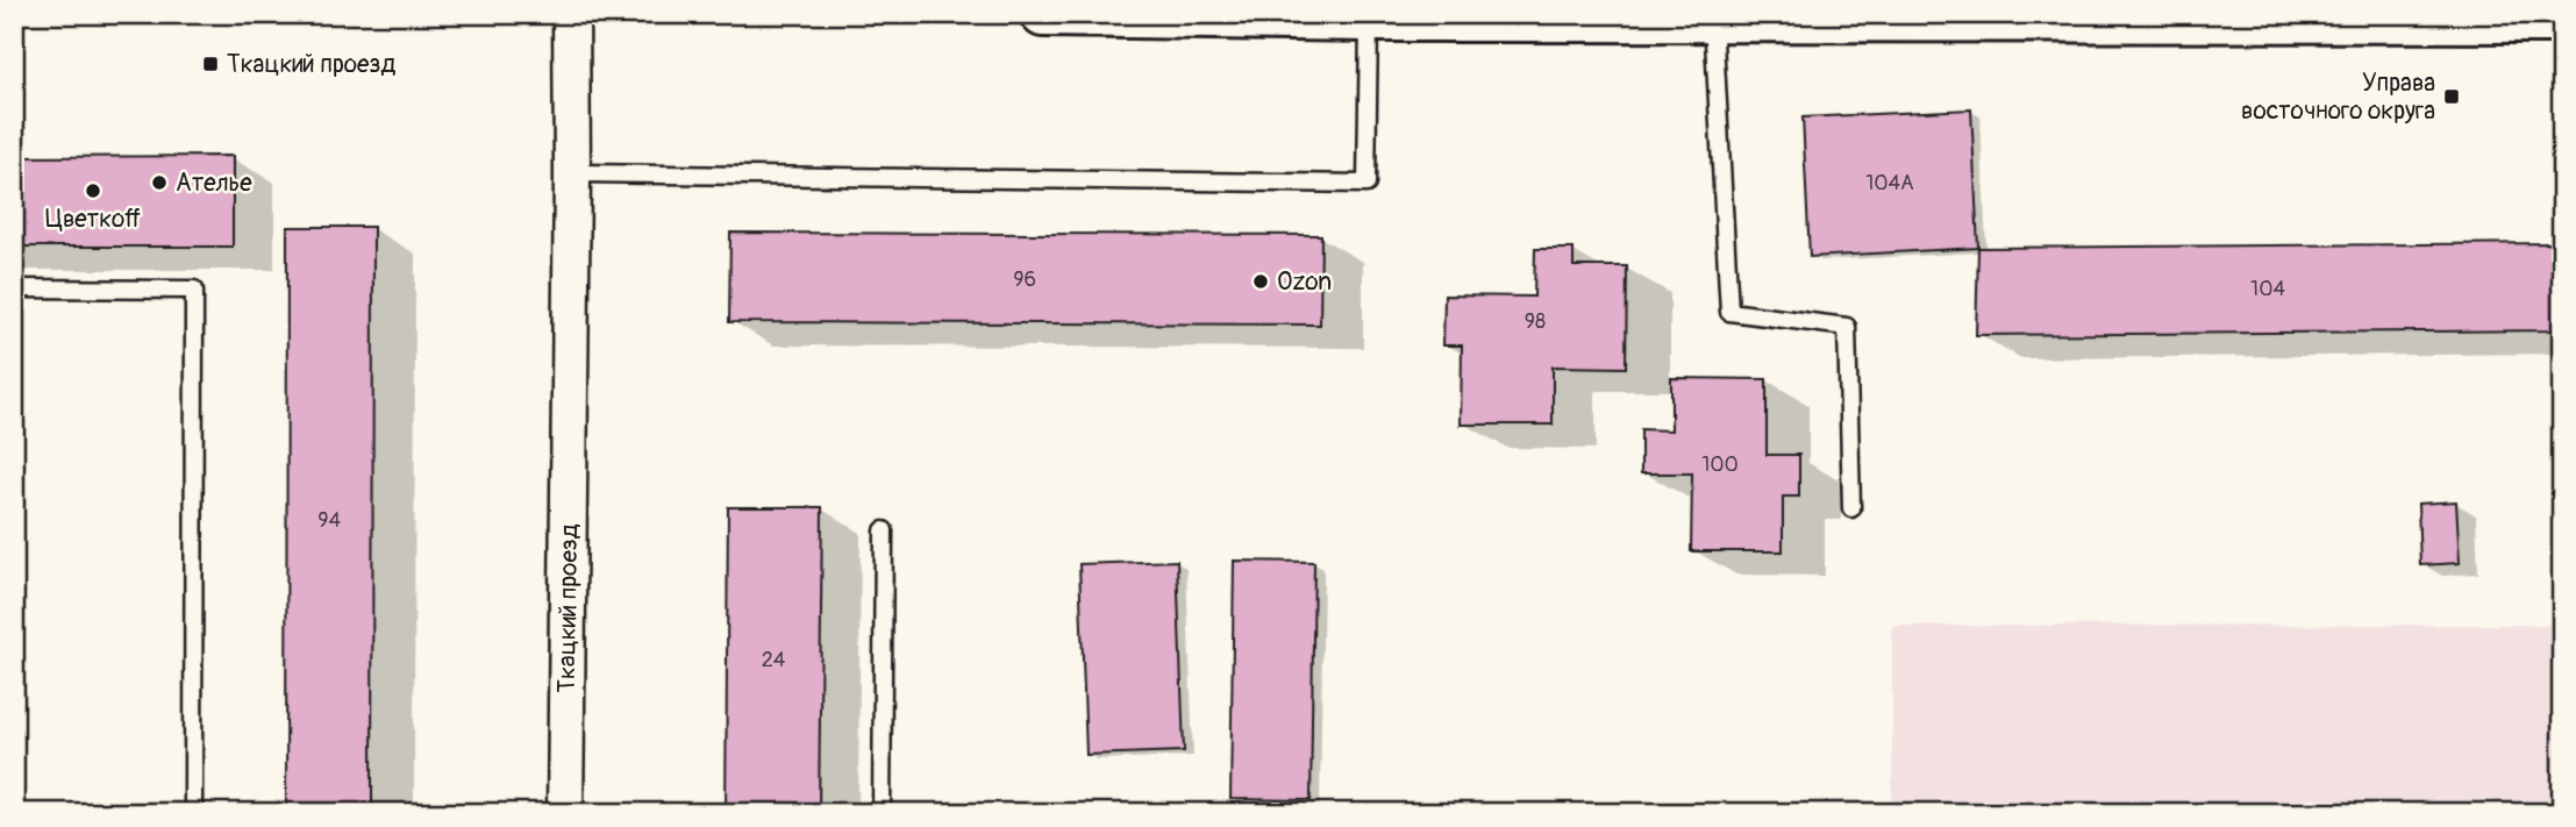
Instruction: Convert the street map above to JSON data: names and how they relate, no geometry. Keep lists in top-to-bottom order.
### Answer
{
  "streets": {
    "street": ["Ткацкий проезд"]
  },
  "places": {
    "transit": ["Ткацкий проезд", "Управа восточного округа"],
    "other": ["Ателье", "Цветкоff", "Ozon"]
  },
  "house_numbers": [
    "104А",
    "96",
    "104",
    "98",
    "100",
    "94",
    "24"
  ]
}
